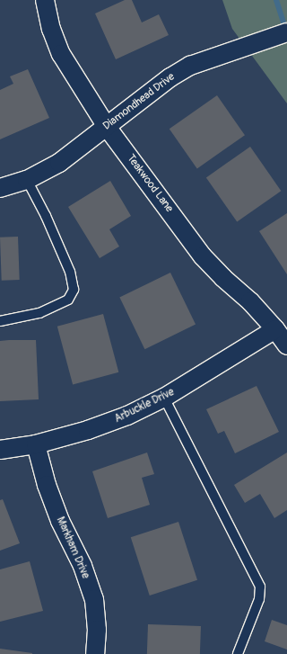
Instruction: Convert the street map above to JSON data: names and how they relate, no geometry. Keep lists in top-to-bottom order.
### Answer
{
  "streets": {
    "street": [
      "Diamondhead Drive",
      "Teakwood Lane",
      "Arbuckle Drive",
      "Markham Drive"
    ]
  },
  "crossings": [
    ["Diamondhead Drive", "Teakwood Lane"],
    ["Teakwood Lane", "Arbuckle Drive"],
    ["Arbuckle Drive", "Markham Drive"]
  ]
}
